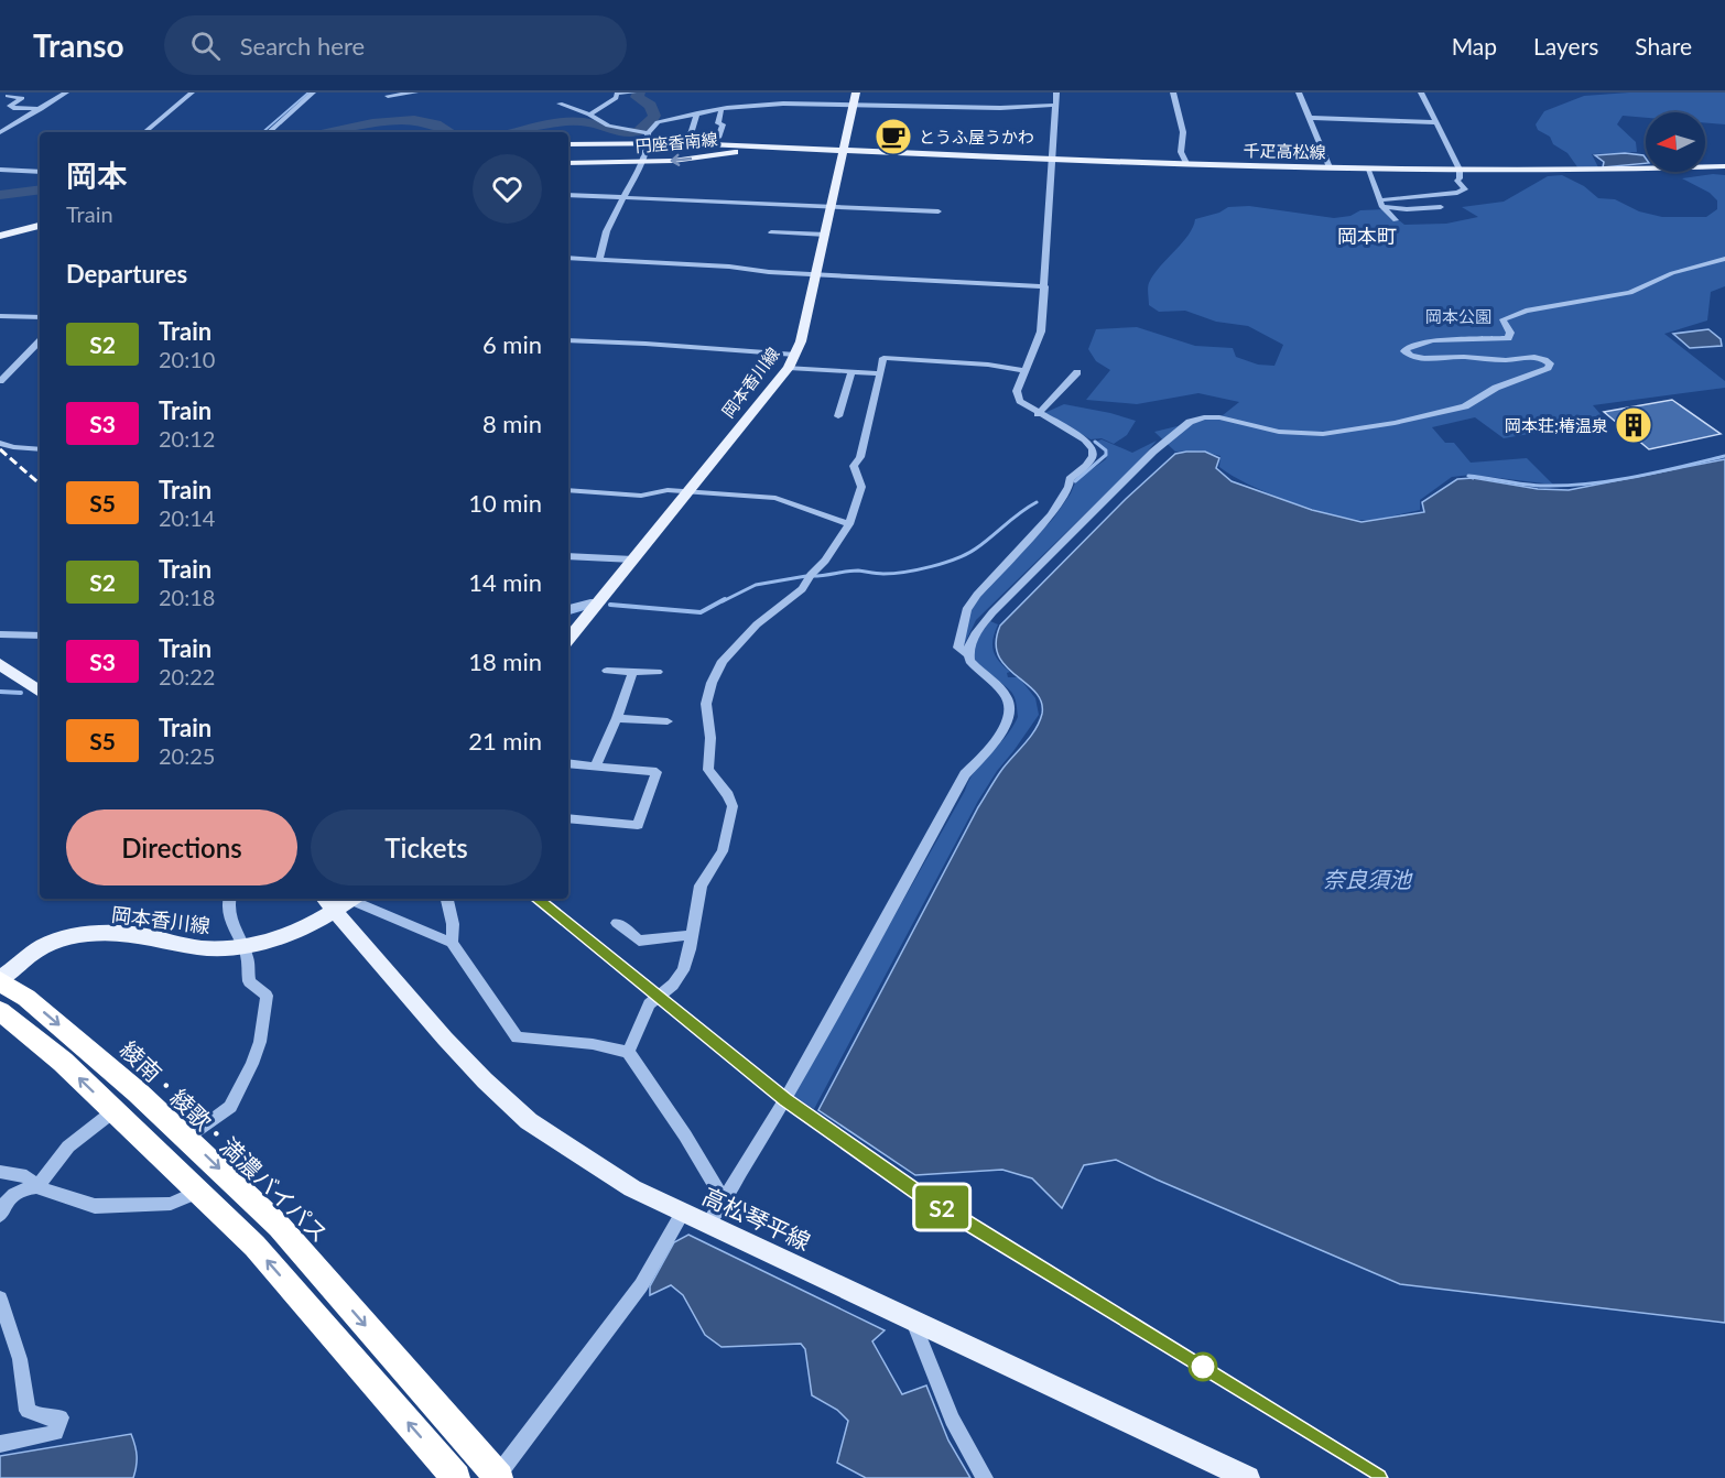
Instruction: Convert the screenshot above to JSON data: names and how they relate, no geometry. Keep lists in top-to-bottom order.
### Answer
{
  "streets": {
    "highway": ["綾南・綾歌・満濃バイパス"],
    "main road": [
      "円座香南線",
      "千疋高松線",
      "岡本香川線",
      "高松琴平線"
    ]
  },
  "crossings": [
    ["円座香南線", "千疋高松線"],
    ["円座香南線", "岡本香川線"],
    ["千疋高松線", "岡本香川線"],
    ["岡本香川線", "綾南・綾歌・満濃バイパス"],
    ["岡本香川線", "高松琴平線"]
  ],
  "districts": ["岡本町"],
  "water": ["奈良須池"],
  "parks": ["岡本公園"],
  "places": {
    "cafe": ["とうふ屋うかわ"],
    "building": ["岡本荘;椿温泉"]
  },
  "north": "left",
  "page": {
    "header": "Transo",
    "search": "Search here",
    "nav": ["Map", "Layers", "Share"],
    "on_map": "S2",
    "heading": [
      ["岡本", "Train"],
      "Departures"
    ],
    "list": [
      {
        "mark": "S2",
        "name": "Train",
        "note": "20:10",
        "value": "6 min"
      },
      {
        "mark": "S3",
        "name": "Train",
        "note": "20:12",
        "value": "8 min"
      },
      {
        "mark": "S5",
        "name": "Train",
        "note": "20:14",
        "value": "10 min"
      },
      {
        "mark": "S2",
        "name": "Train",
        "note": "20:18",
        "value": "14 min"
      },
      {
        "mark": "S3",
        "name": "Train",
        "note": "20:22",
        "value": "18 min"
      },
      {
        "mark": "S5",
        "name": "Train",
        "note": "20:25",
        "value": "21 min"
      }
    ],
    "buttons": ["Directions", "Tickets"]
  }
}
